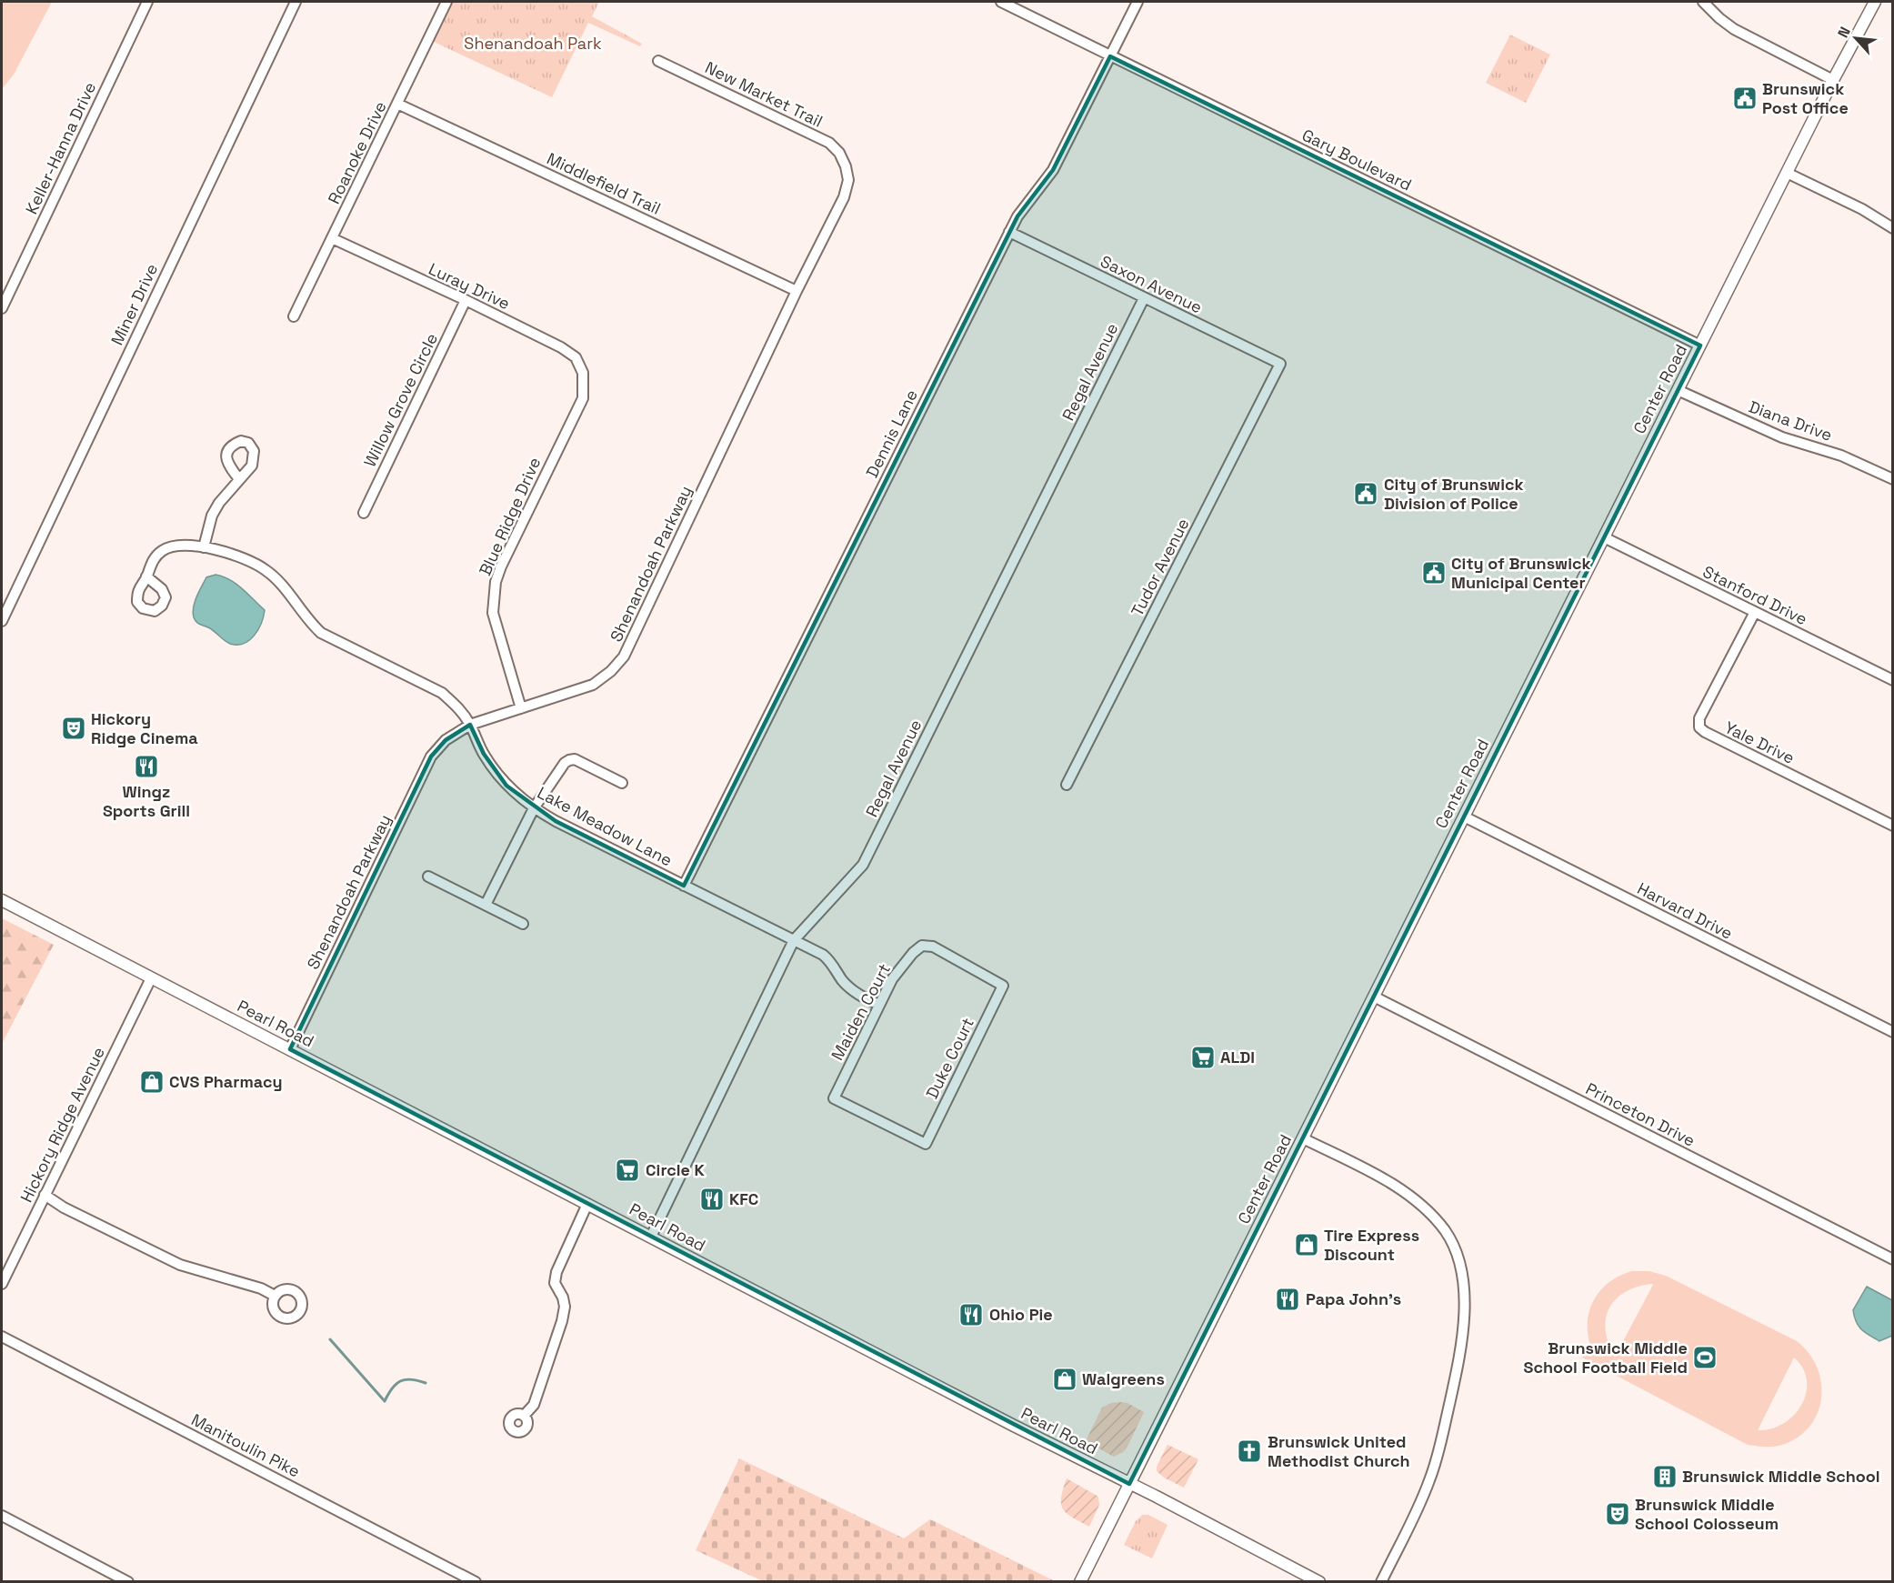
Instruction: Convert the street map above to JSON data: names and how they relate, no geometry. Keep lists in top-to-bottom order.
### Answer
{
  "streets": {
    "main road": ["Center Road", "Pearl Road"],
    "street": [
      "New Market Trail",
      "Keller-Hanna Drive",
      "Roanoke Drive",
      "Gary Boulevard",
      "Middlefield Trail",
      "Saxon Avenue",
      "Luray Drive",
      "Miner Drive",
      "Regal Avenue",
      "Willow Grove Circle",
      "Diana Drive",
      "Dennis Lane",
      "Blue Ridge Drive",
      "Shenandoah Parkway",
      "Tudor Avenue",
      "Stanford Drive",
      "Yale Drive",
      "Lake Meadow Lane",
      "Harvard Drive",
      "Maiden Court",
      "Duke Court",
      "Princeton Drive",
      "Hickory Ridge Avenue",
      "Manitoulin Pike"
    ]
  },
  "crossings": [
    ["New Market Trail", "Shenandoah Parkway"],
    ["Roanoke Drive", "Middlefield Trail"],
    ["Roanoke Drive", "Luray Drive"],
    ["Gary Boulevard", "Center Road"],
    ["Gary Boulevard", "Dennis Lane"],
    ["Middlefield Trail", "Shenandoah Parkway"],
    ["Saxon Avenue", "Regal Avenue"],
    ["Saxon Avenue", "Dennis Lane"],
    ["Saxon Avenue", "Tudor Avenue"],
    ["Luray Drive", "Willow Grove Circle"],
    ["Luray Drive", "Blue Ridge Drive"],
    ["Regal Avenue", "Lake Meadow Lane"],
    ["Regal Avenue", "Pearl Road"],
    ["Center Road", "Diana Drive"],
    ["Center Road", "Stanford Drive"],
    ["Center Road", "Harvard Drive"],
    ["Center Road", "Pearl Road"],
    ["Center Road", "Princeton Drive"],
    ["Dennis Lane", "Lake Meadow Lane"],
    ["Blue Ridge Drive", "Shenandoah Parkway"],
    ["Shenandoah Parkway", "Lake Meadow Lane"],
    ["Shenandoah Parkway", "Pearl Road"],
    ["Stanford Drive", "Yale Drive"],
    ["Lake Meadow Lane", "Maiden Court"],
    ["Maiden Court", "Duke Court"],
    ["Pearl Road", "Hickory Ridge Avenue"]
  ],
  "parks": ["Shenandoah Park"],
  "places": {
    "public building": ["Brunswick Post Office", "City of Brunswick Division of Police", "City of Brunswick Municipal Center"],
    "theatre": ["Hickory Ridge Cinema", "Brunswick Middle School Colosseum"],
    "restaurant": [
      "Wingz Sports Grill",
      "KFC",
      "Papa John's",
      "Ohio Pie"
    ],
    "supermarket": ["ALDI", "Circle K"],
    "shop": ["CVS Pharmacy", "Tire Express Discount", "Walgreens"],
    "sports": ["Brunswick Middle School Football Field"],
    "church": ["Brunswick United Methodist Church"],
    "building": ["Brunswick Middle School"]
  },
  "north": "top left"
}
